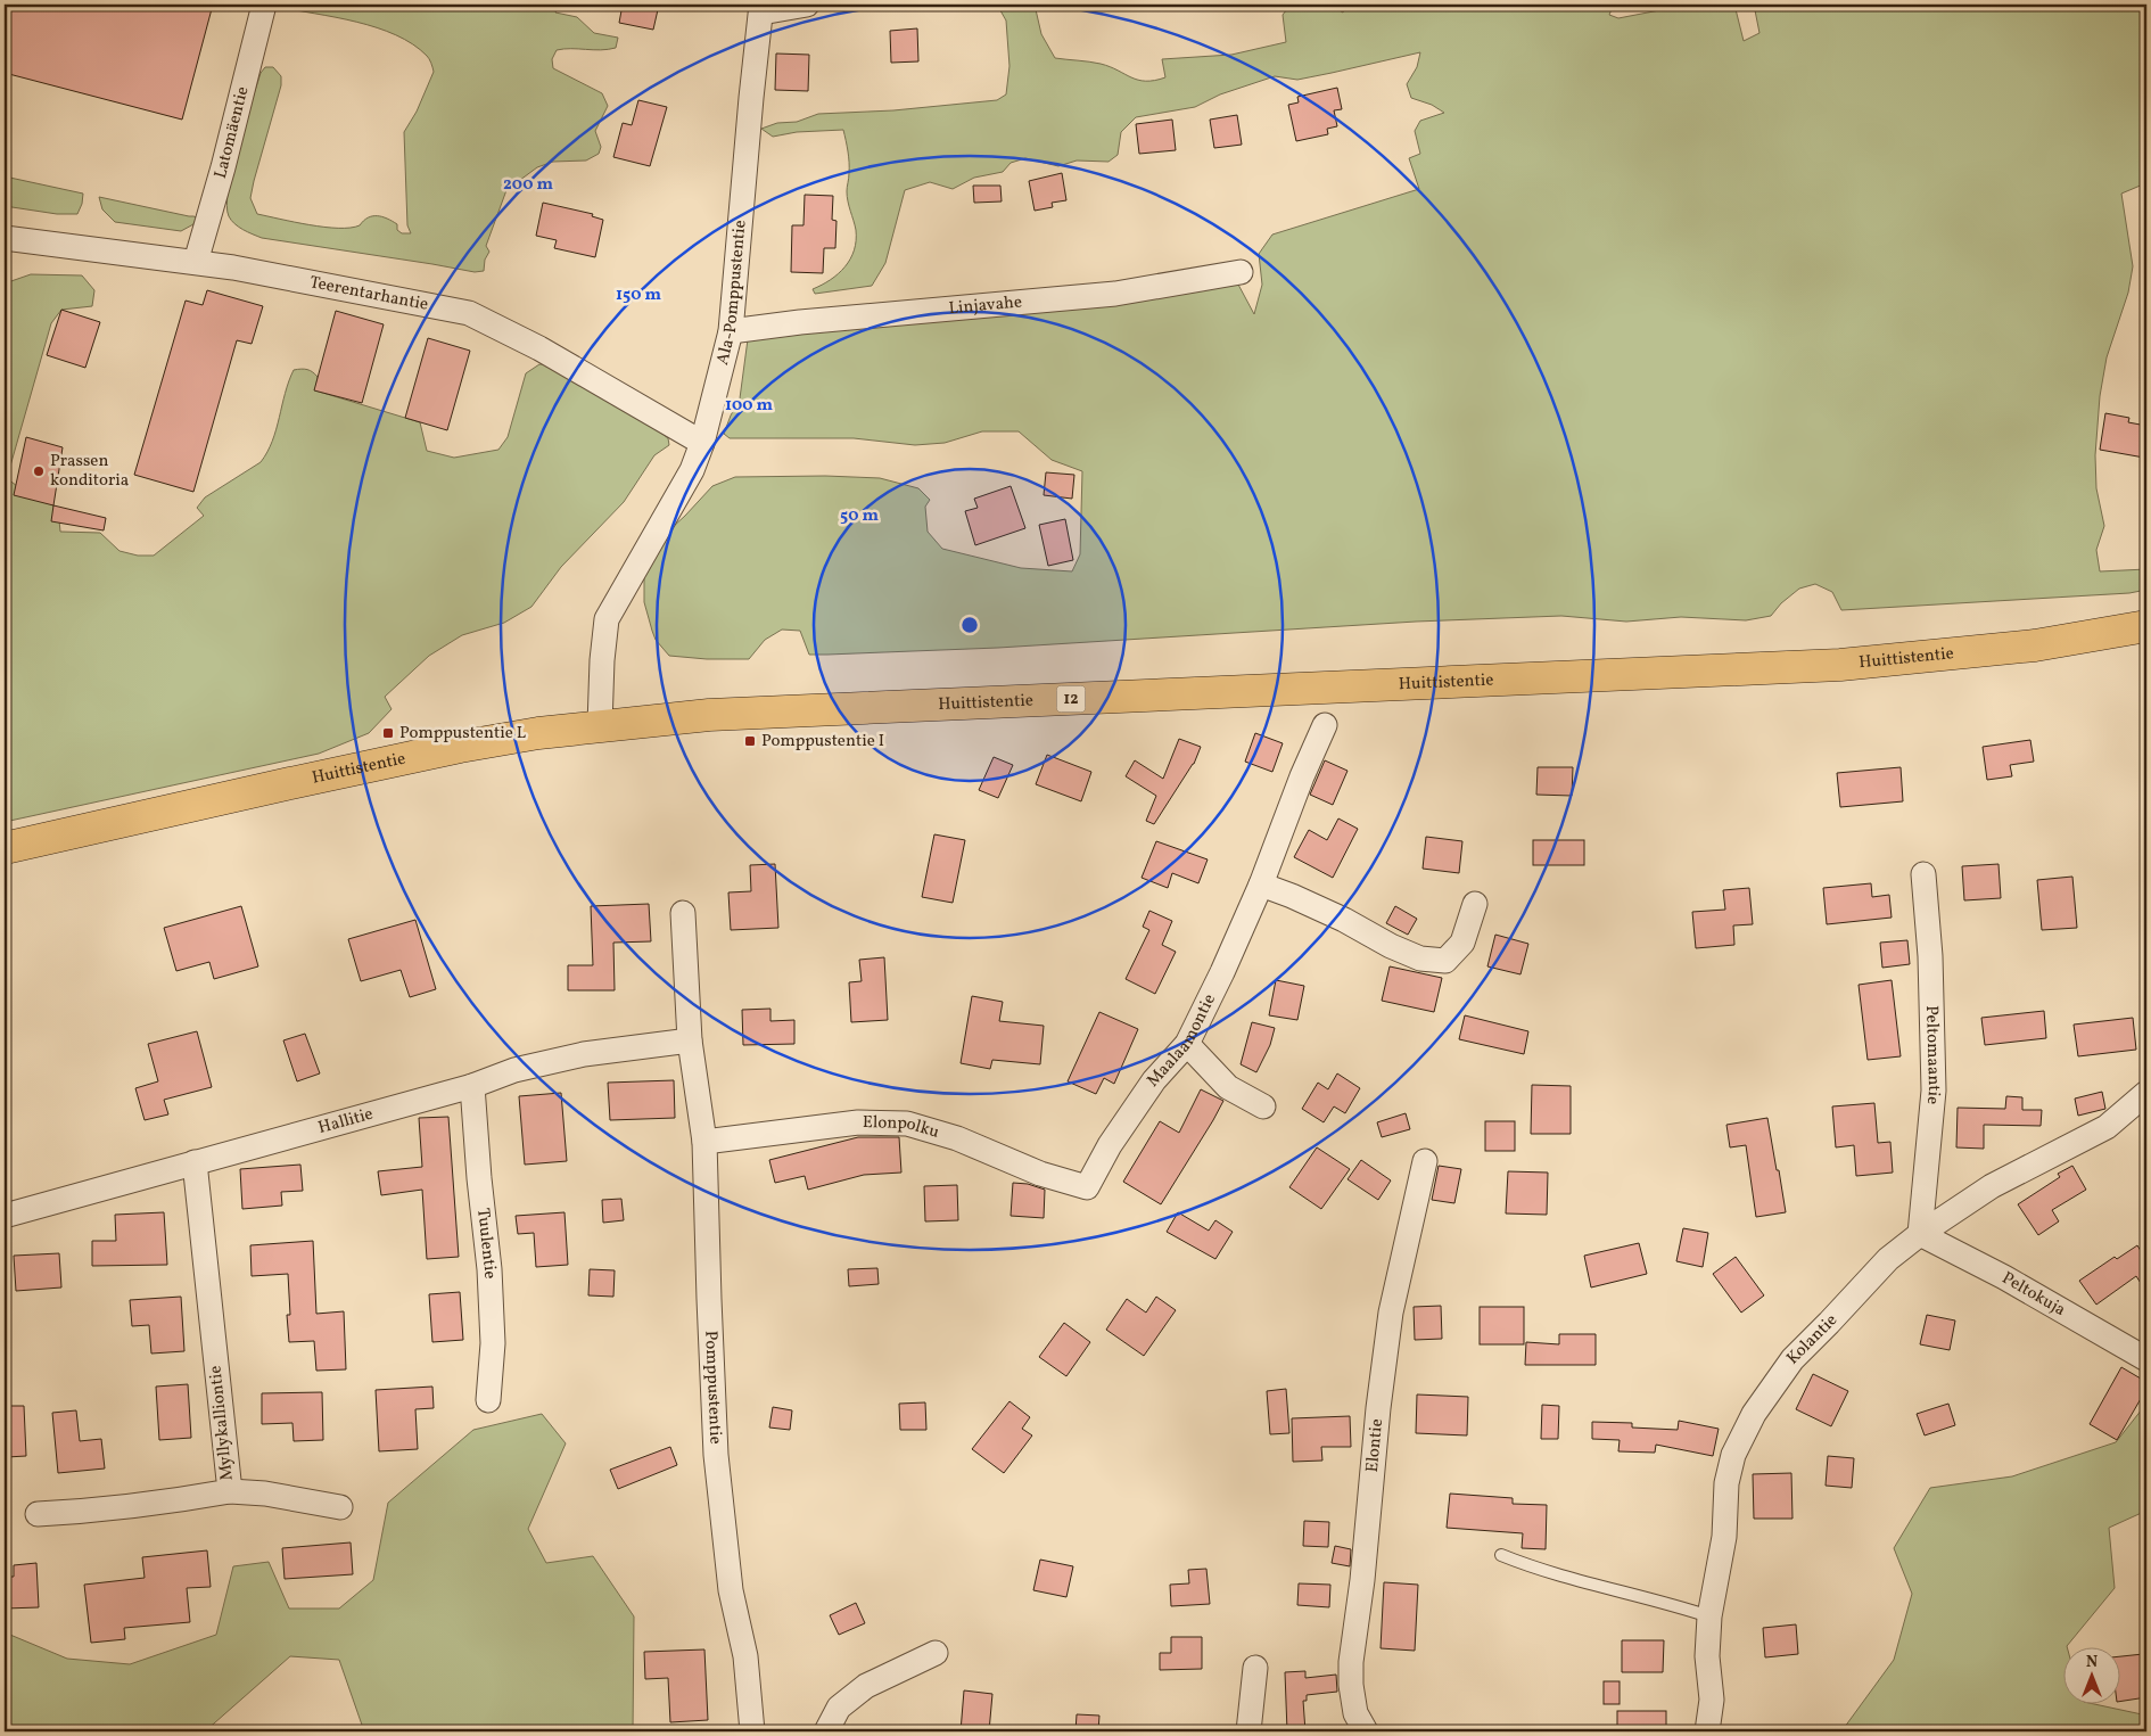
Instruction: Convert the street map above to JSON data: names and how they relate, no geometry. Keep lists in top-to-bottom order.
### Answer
{
  "streets": {
    "highway": ["Huittistentie", "12"],
    "street": [
      "Latomäentie",
      "Ala-Pomppustentie",
      "Teerentarhantie",
      "Linjavahe",
      "Maalaamontie",
      "Peltomaantie",
      "Hallitie",
      "Elonpolku",
      "Tuulentie",
      "Peltokuja",
      "Kolantie",
      "Pomppustentie",
      "Myllykalliontie",
      "Elontie"
    ]
  },
  "crossings": [
    ["Latomäentie", "Teerentarhantie"],
    ["Ala-Pomppustentie", "Teerentarhantie"],
    ["Ala-Pomppustentie", "Linjavahe"],
    ["Ala-Pomppustentie", "Huittistentie"],
    ["Maalaamontie", "Elonpolku"],
    ["Peltomaantie", "Peltokuja"],
    ["Peltomaantie", "Kolantie"],
    ["Hallitie", "Tuulentie"],
    ["Hallitie", "Pomppustentie"],
    ["Hallitie", "Myllykalliontie"],
    ["Elonpolku", "Pomppustentie"],
    ["Peltokuja", "Kolantie"]
  ],
  "places": {
    "other": ["Prassen konditoria"],
    "transit": ["Pomppustentie L", "Pomppustentie I"]
  },
  "north": "top",
  "rings": [
    "200 m",
    "150 m",
    "100 m",
    "50 m"
  ]
}
